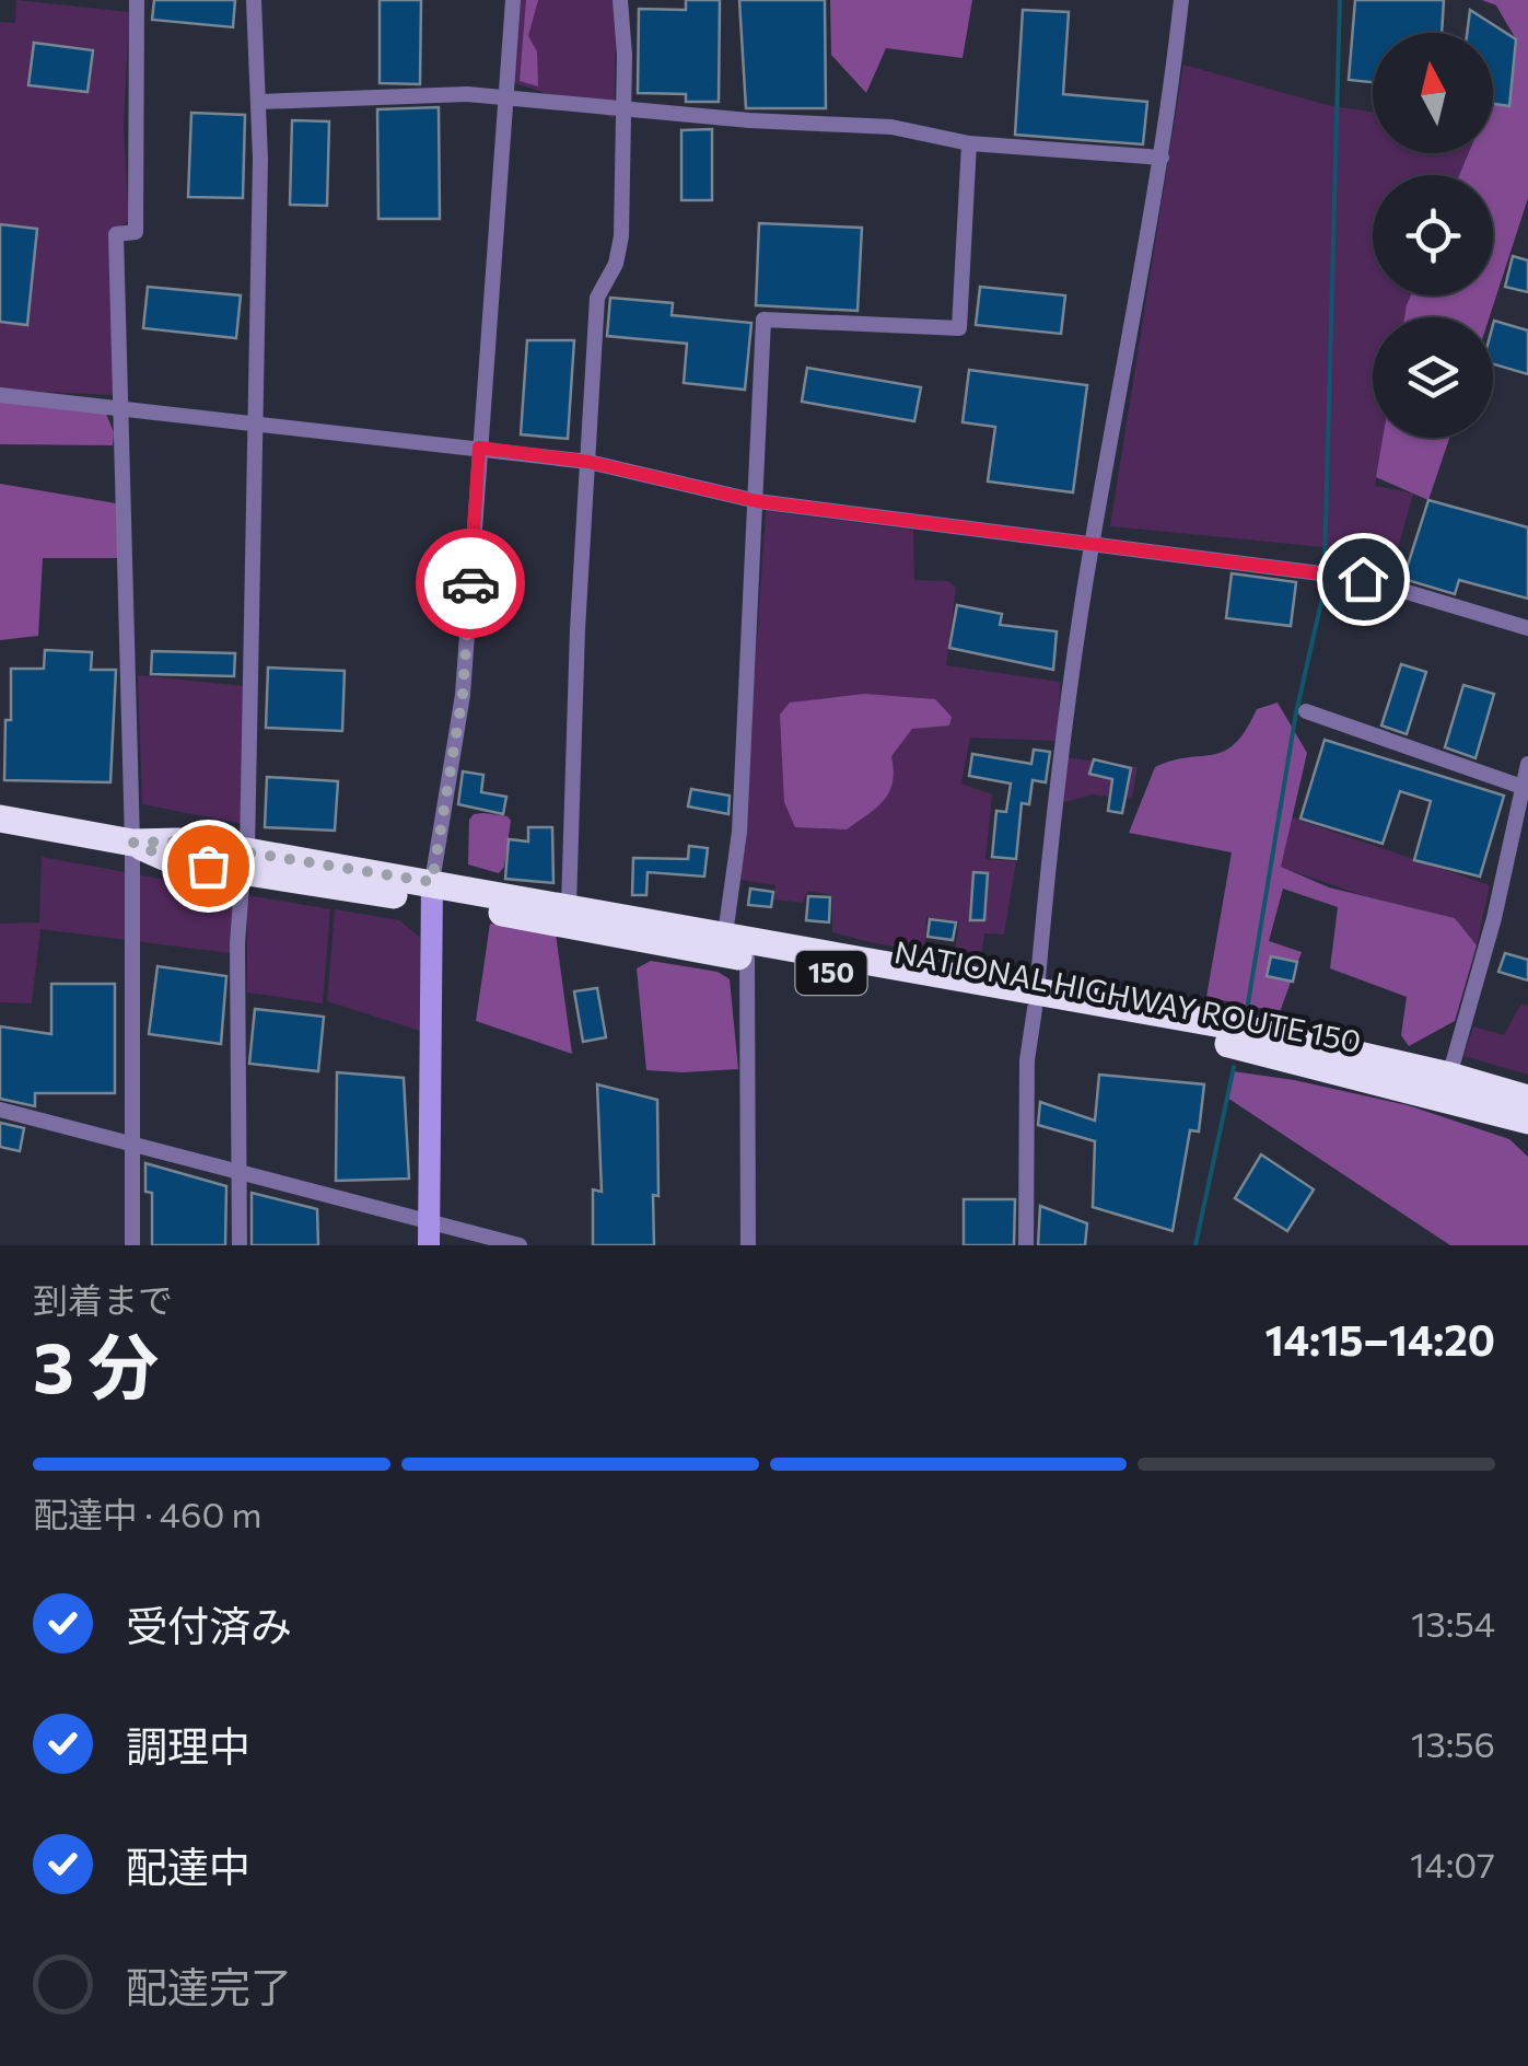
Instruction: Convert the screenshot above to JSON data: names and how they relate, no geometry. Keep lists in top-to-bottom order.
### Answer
{
  "streets": {
    "highway": ["150", "NATIONAL HIGHWAY ROUTE 150"]
  },
  "north": "top",
  "page": {
    "heading": ["3 分", "到着まで", "14:15–14:20"],
    "bar": "配達中 · 460 m",
    "list": [
      ["受付済み", "13:54"],
      ["調理中", "13:56"],
      ["配達中", "14:07"],
      "配達完了"
    ]
  }
}
